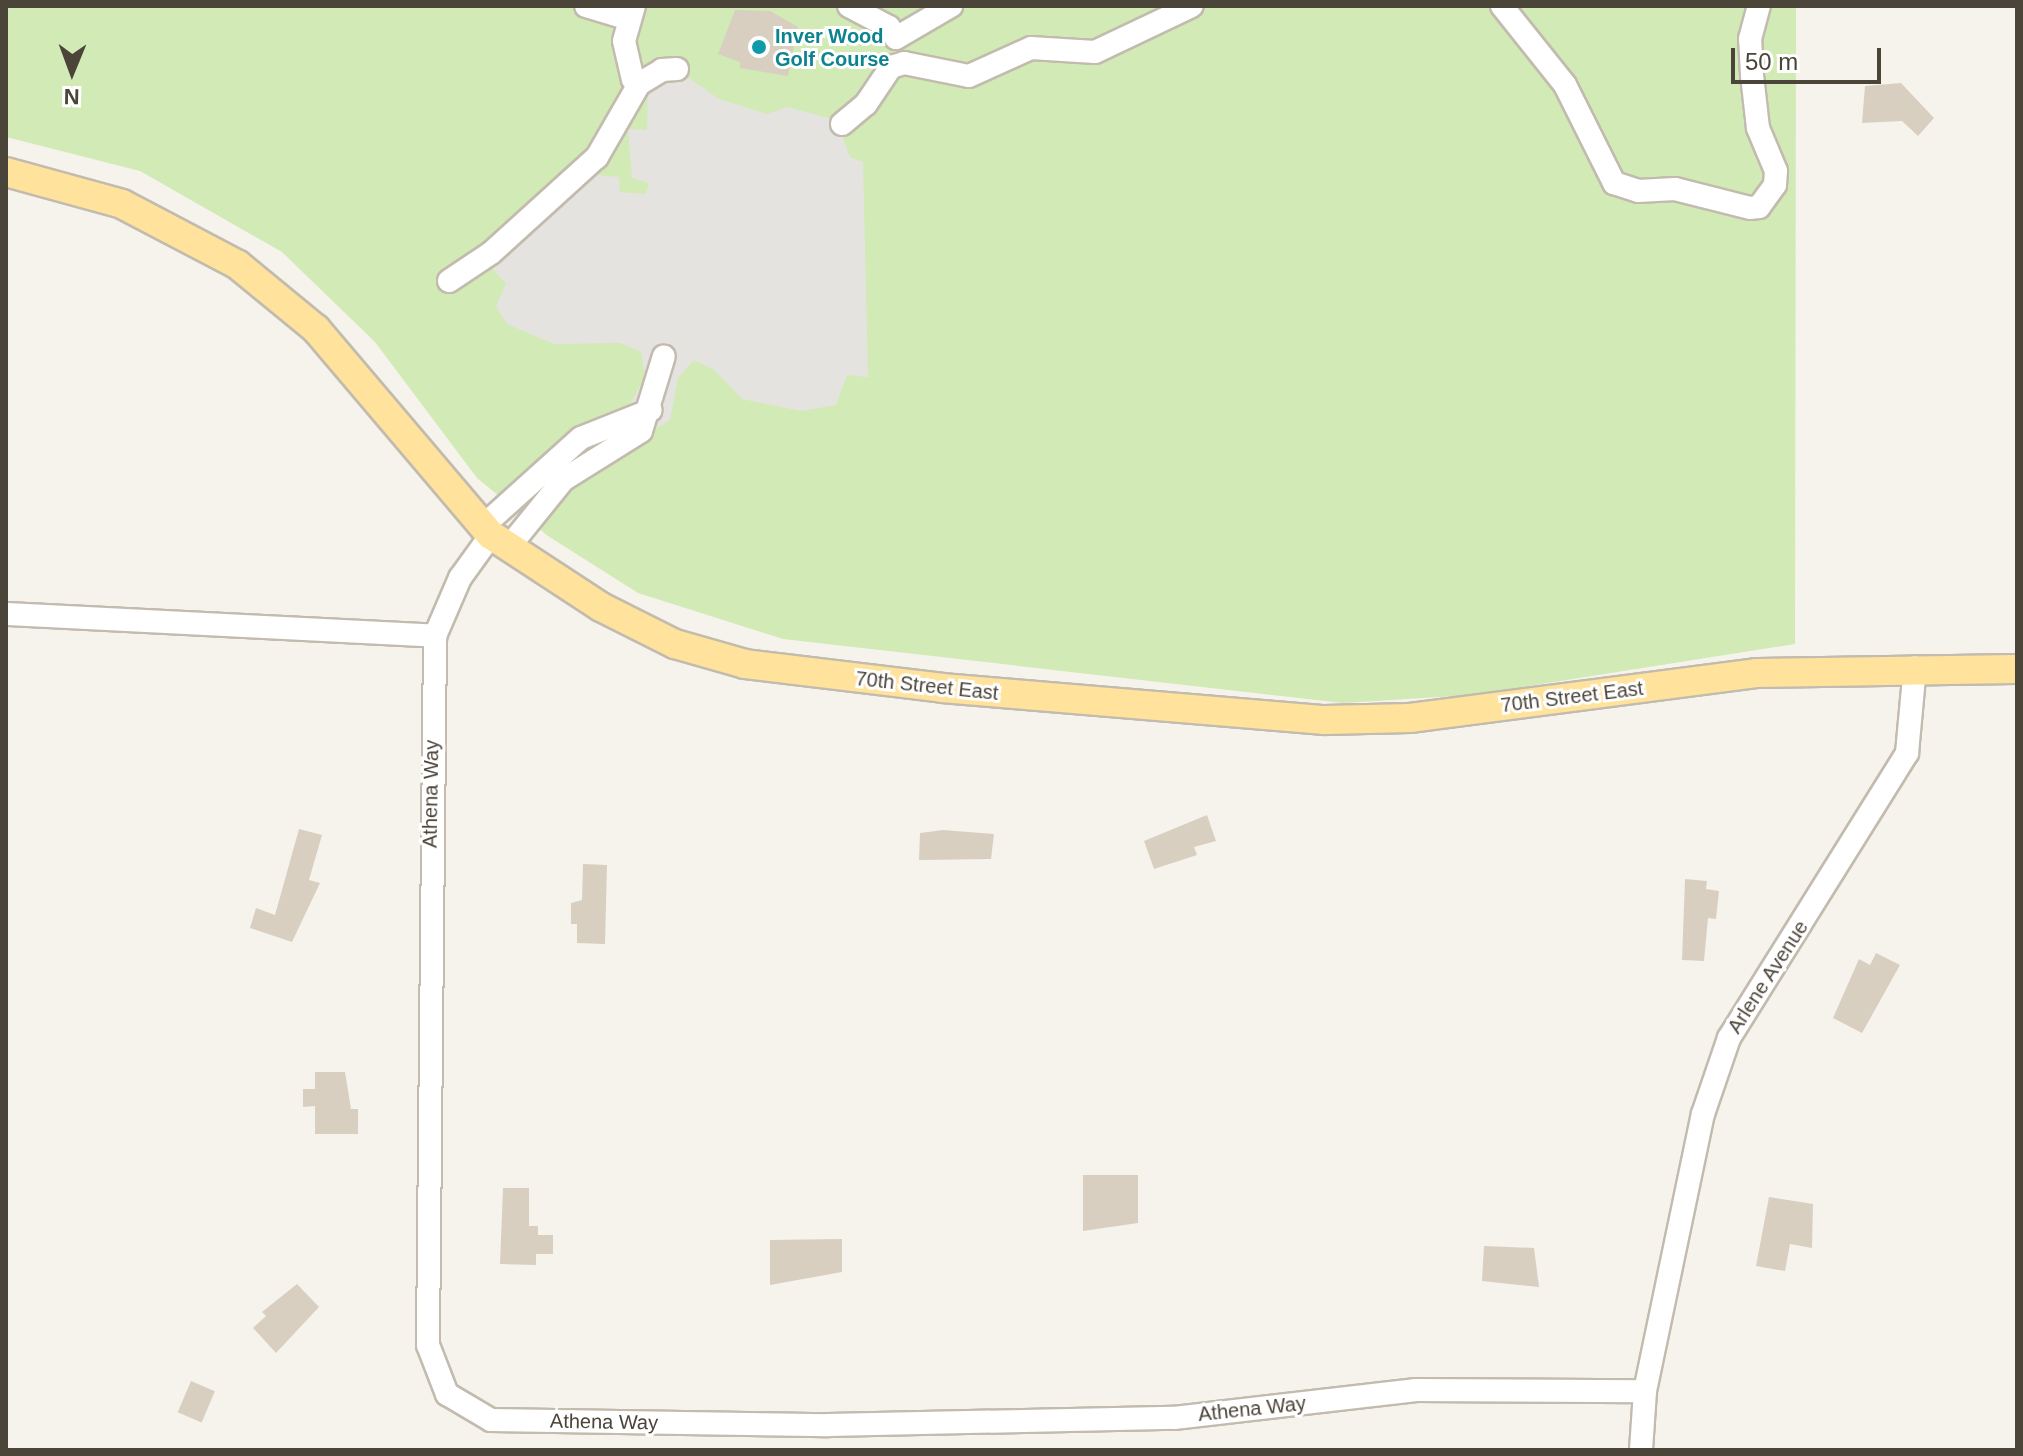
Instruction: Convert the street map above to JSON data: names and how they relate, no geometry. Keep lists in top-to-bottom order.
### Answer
{
  "streets": {
    "main road": ["70th Street East"],
    "street": ["Athena Way", "Arlene Avenue"]
  },
  "crossings": [
    ["70th Street East", "Athena Way"],
    ["70th Street East", "Arlene Avenue"],
    ["Athena Way", "Arlene Avenue"]
  ],
  "places": ["Inver Wood Golf Course"],
  "scale_bar": "50 m",
  "north": "bottom"
}
